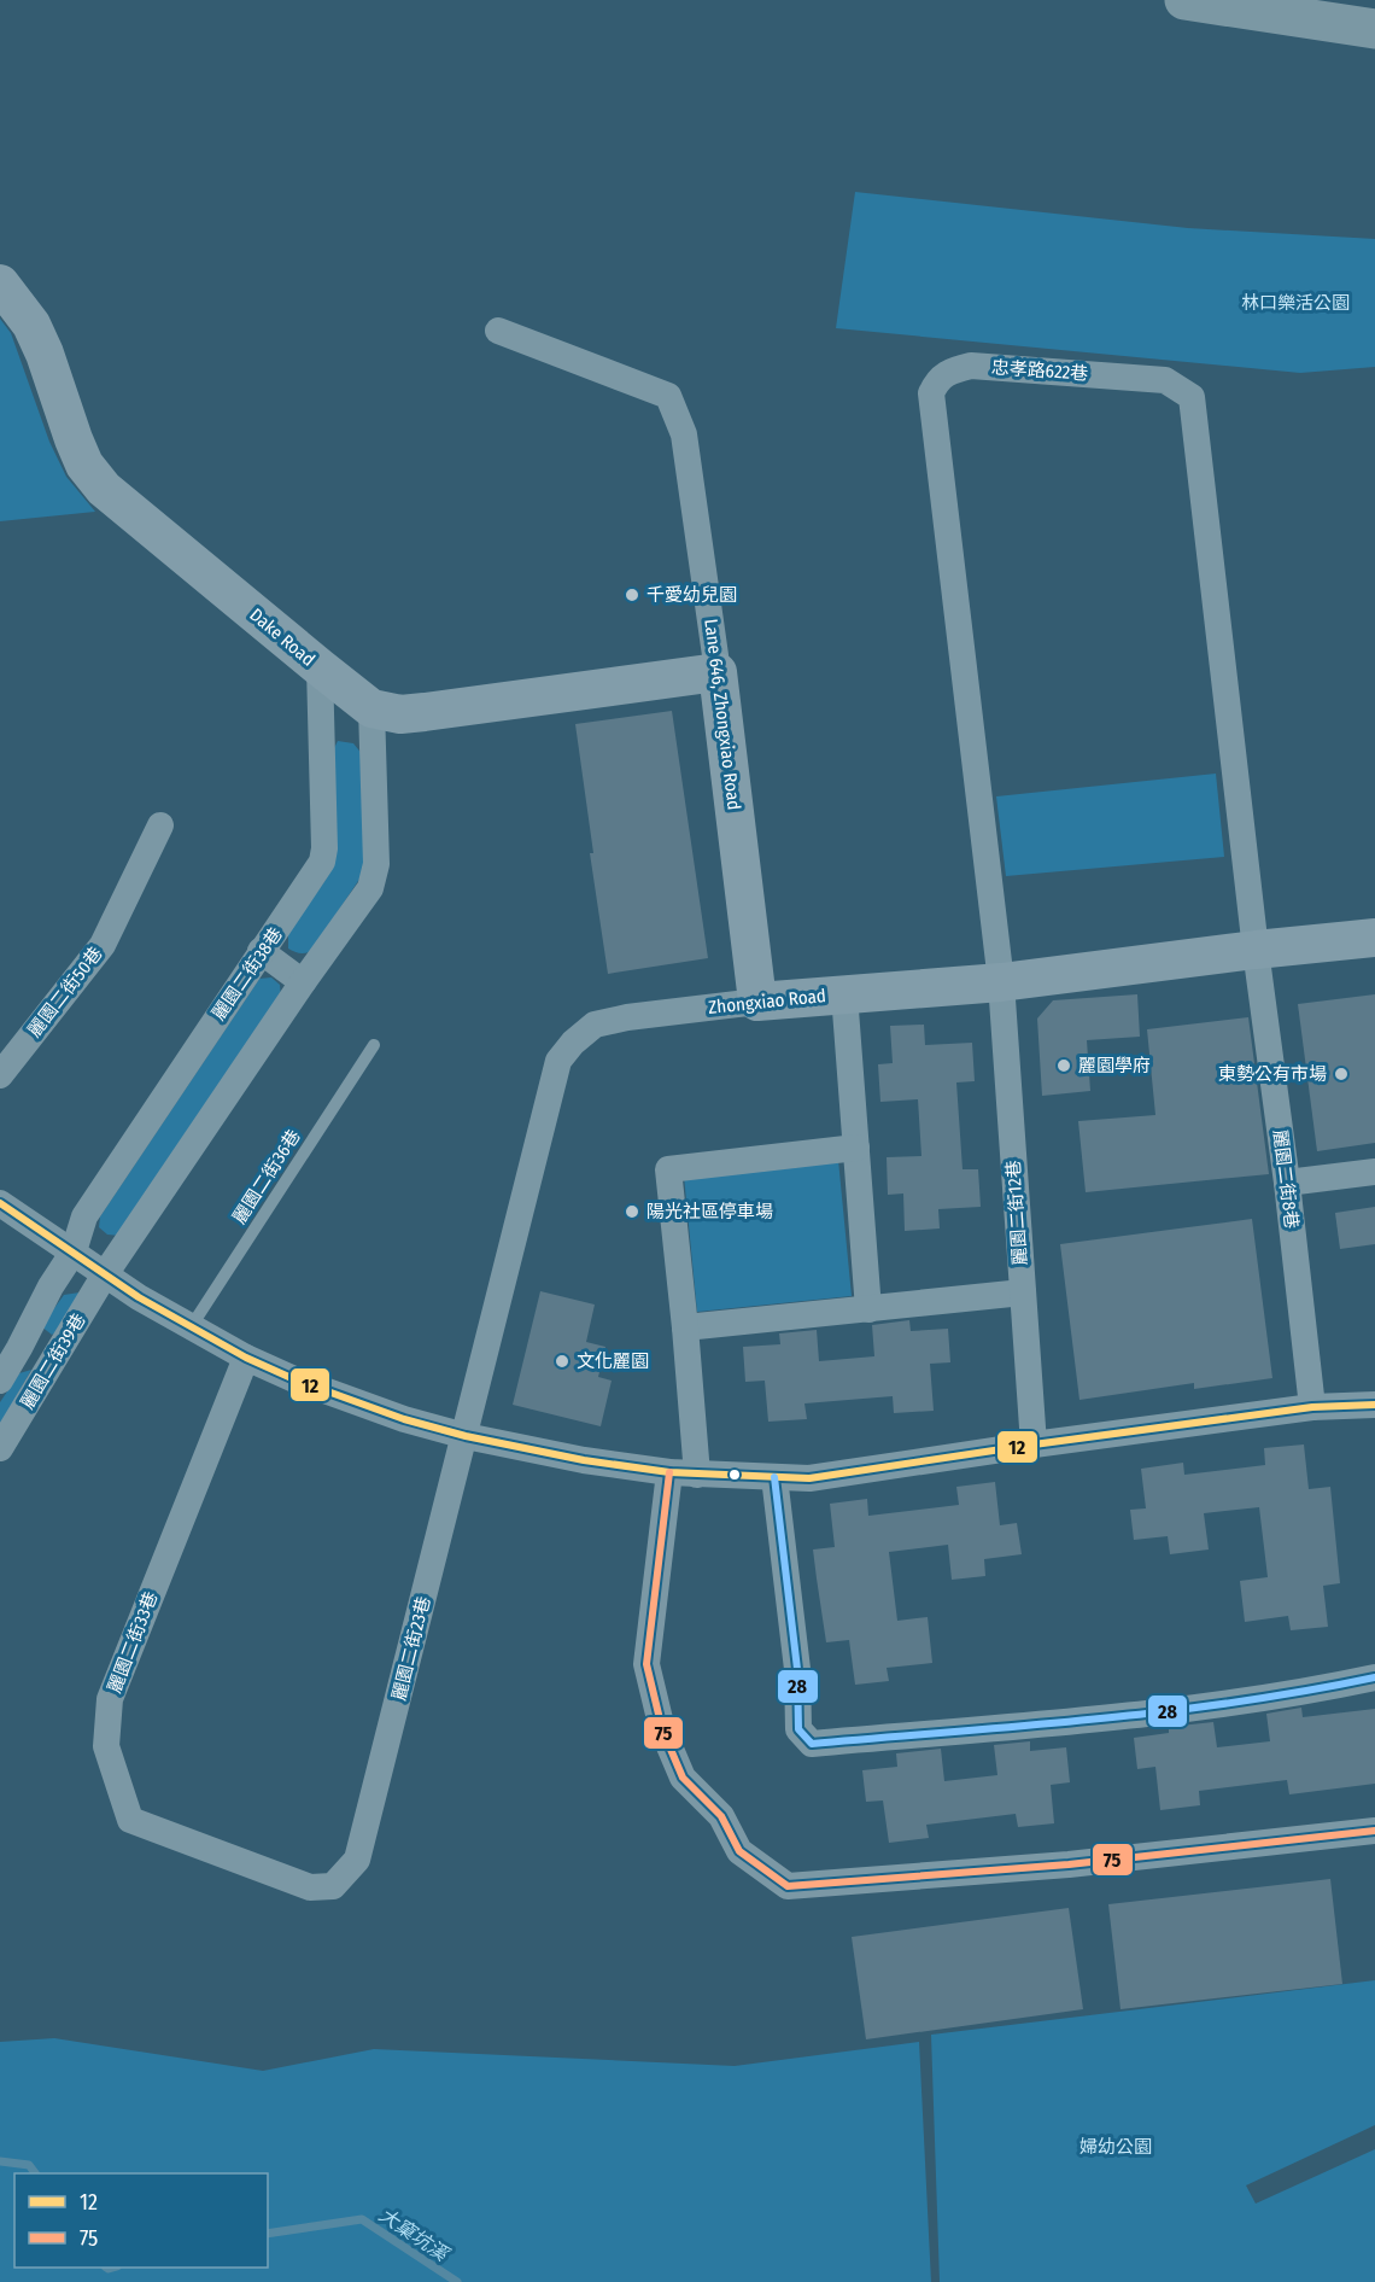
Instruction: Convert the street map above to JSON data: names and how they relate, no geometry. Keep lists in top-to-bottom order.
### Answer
{
  "streets": {
    "street": [
      "忠孝路622巷",
      "Dake Road",
      "Lane 646, Zhongxiao Road",
      "麗園二街38巷",
      "麗園二街50巷",
      "Zhongxiao Road",
      "麗園二街8巷",
      "麗園二街12巷",
      "麗園二街39巷",
      "麗園二街33巷",
      "麗園二街23巷"
    ],
    "lane": ["麗園二街36巷"]
  },
  "crossings": [
    ["忠孝路622巷", "Zhongxiao Road"],
    ["忠孝路622巷", "麗園二街8巷"],
    ["忠孝路622巷", "麗園二街12巷"],
    ["Dake Road", "Lane 646, Zhongxiao Road"],
    ["Dake Road", "麗園二街38巷"],
    ["Lane 646, Zhongxiao Road", "Zhongxiao Road"],
    ["麗園二街38巷", "麗園二街39巷"],
    ["Zhongxiao Road", "麗園二街8巷"],
    ["Zhongxiao Road", "麗園二街12巷"],
    ["Zhongxiao Road", "麗園二街23巷"],
    ["麗園二街33巷", "麗園二街23巷"]
  ],
  "water": ["大窠坑溪"],
  "parks": ["林口樂活公園", "婦幼公園"],
  "places": [
    "千愛幼兒園",
    "麗園學府",
    "東勢公有市場",
    "陽光社區停車場",
    "文化麗園"
  ],
  "lines": ["transit line 12", "transit line 75", "transit line 28"],
  "legend": ["12", "75"]
}
